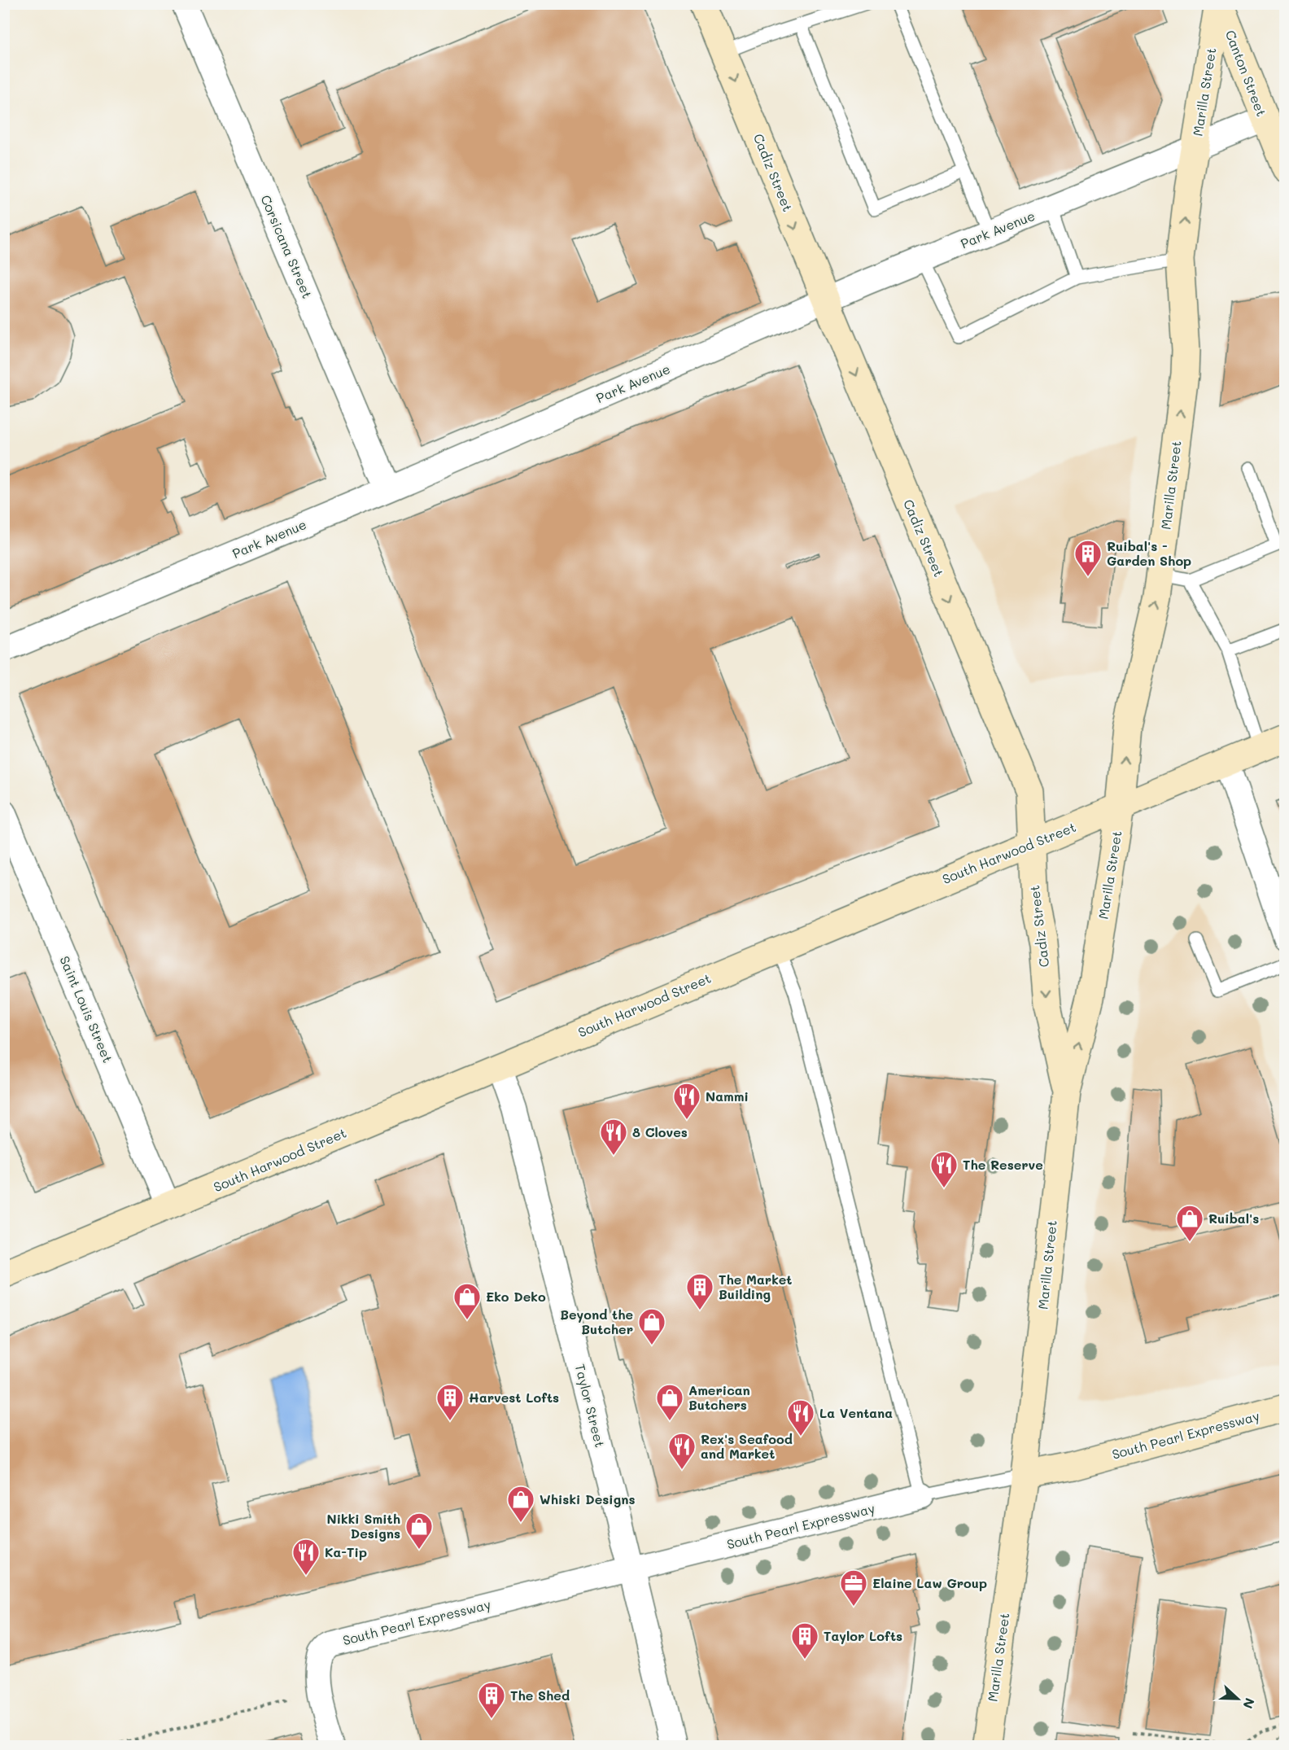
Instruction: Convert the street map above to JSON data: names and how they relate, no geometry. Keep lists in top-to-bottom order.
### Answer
{
  "streets": {
    "main road": [
      "Canton Street",
      "Marilla Street",
      "Cadiz Street",
      "South Harwood Street",
      "South Pearl Expressway"
    ],
    "street": [
      "Park Avenue",
      "Corsicana Street",
      "Saint Louis Street",
      "Taylor Street"
    ]
  },
  "crossings": [
    ["Canton Street", "Marilla Street"],
    ["Canton Street", "Park Avenue"],
    ["Marilla Street", "Cadiz Street"],
    ["Marilla Street", "Park Avenue"],
    ["Marilla Street", "South Harwood Street"],
    ["Marilla Street", "South Pearl Expressway"],
    ["Cadiz Street", "Park Avenue"],
    ["Cadiz Street", "South Harwood Street"],
    ["Park Avenue", "Corsicana Street"],
    ["South Harwood Street", "Saint Louis Street"],
    ["South Harwood Street", "Taylor Street"],
    ["Taylor Street", "South Pearl Expressway"]
  ],
  "one_way": ["Marilla Street", "Cadiz Street"],
  "places": {
    "building": [
      "Ruibal's - Garden Shop",
      "The Market Building",
      "Harvest Lofts",
      "Taylor Lofts",
      "The Shed"
    ],
    "restaurant": [
      "Nammi",
      "8 Cloves",
      "The Reserve",
      "La Ventana",
      "Rex's Seafood and Market",
      "Ka-Tip"
    ],
    "shop": [
      "Ruibal's",
      "Eko Deko",
      "Beyond the Butcher",
      "American Butchers",
      "Whiski Designs",
      "Nikki Smith Designs"
    ],
    "office": ["Elaine Law Group"]
  },
  "north": "right"
}
